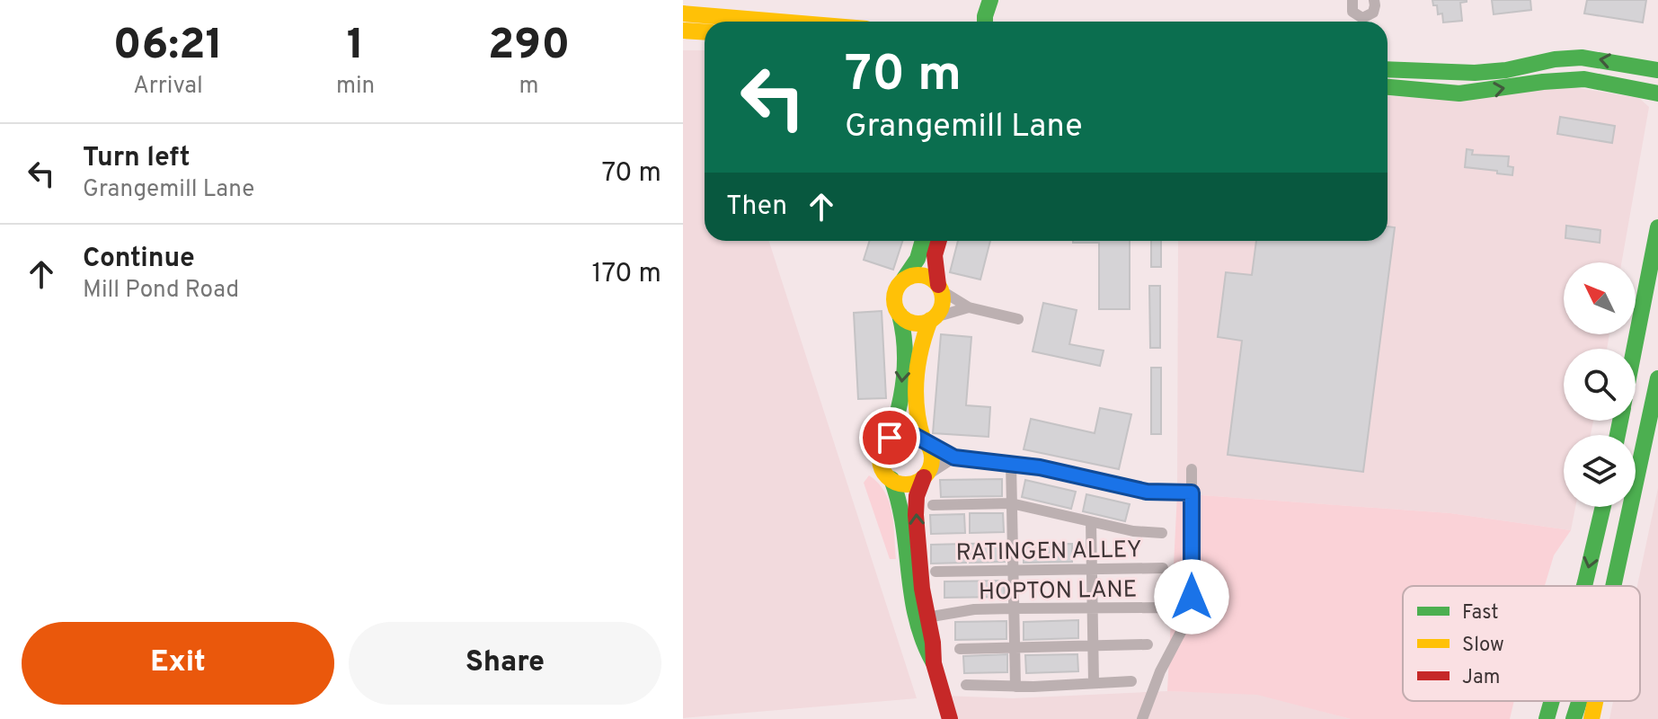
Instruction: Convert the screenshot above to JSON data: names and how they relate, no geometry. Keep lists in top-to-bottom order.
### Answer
{
  "streets": {
    "street": ["RATINGEN ALLEY", "HOPTON LANE"]
  },
  "legend": ["Fast", "Slow", "Jam"],
  "north": "top left",
  "page": {
    "eta": [
      "06:21",
      "Arrival",
      "1",
      "min",
      "290",
      "m"
    ],
    "turn": ["70 m", "Grangemill Lane"],
    "list": [
      {
        "name": "Turn left",
        "note": "Grangemill Lane",
        "value": "70 m"
      },
      {
        "name": "Continue",
        "note": "Mill Pond Road",
        "value": "170 m"
      }
    ],
    "then": "Then",
    "buttons": ["Exit", "Share"]
  }
}
